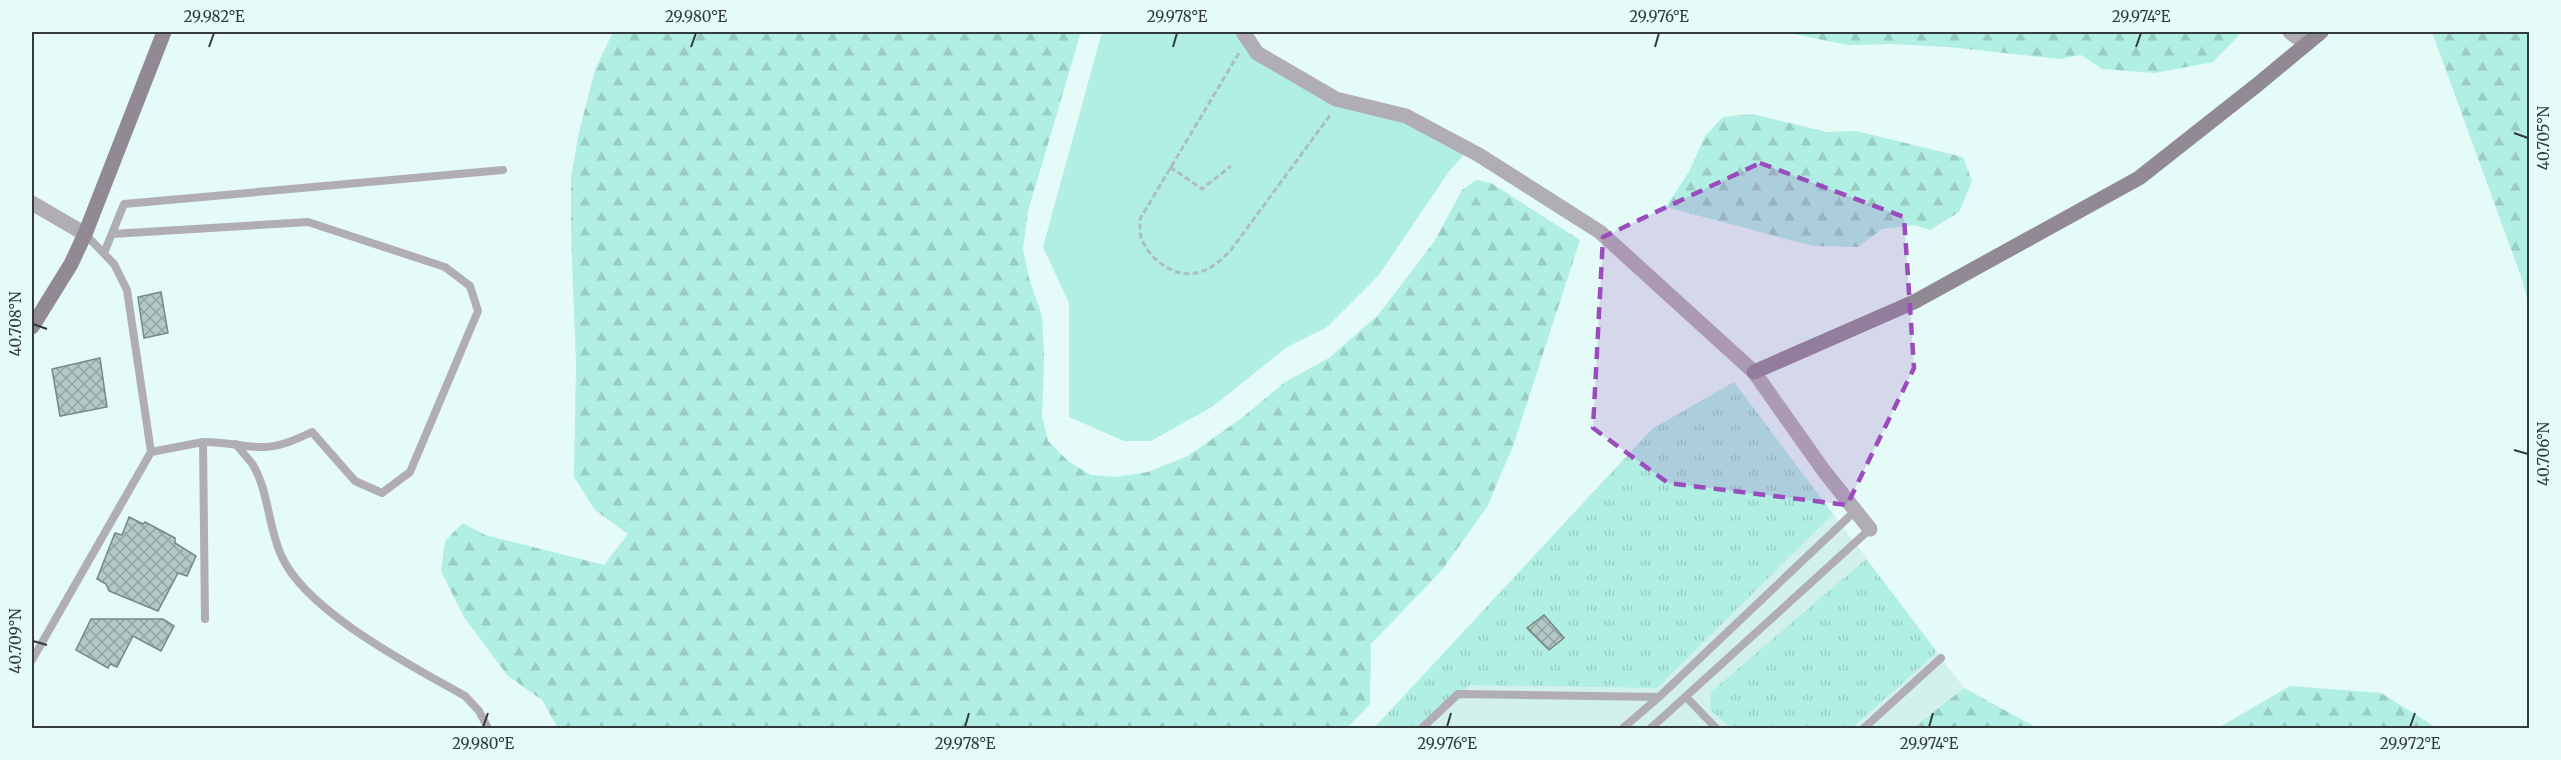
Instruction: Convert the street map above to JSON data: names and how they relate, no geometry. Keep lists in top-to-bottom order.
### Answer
{
  "coordinates": [
    "29.982°E",
    "29.980°E",
    "29.978°E",
    "29.976°E",
    "29.974°E",
    "40.705°N",
    "40.708°N",
    "40.706°N",
    "40.709°N",
    "29.972°E"
  ]
}
